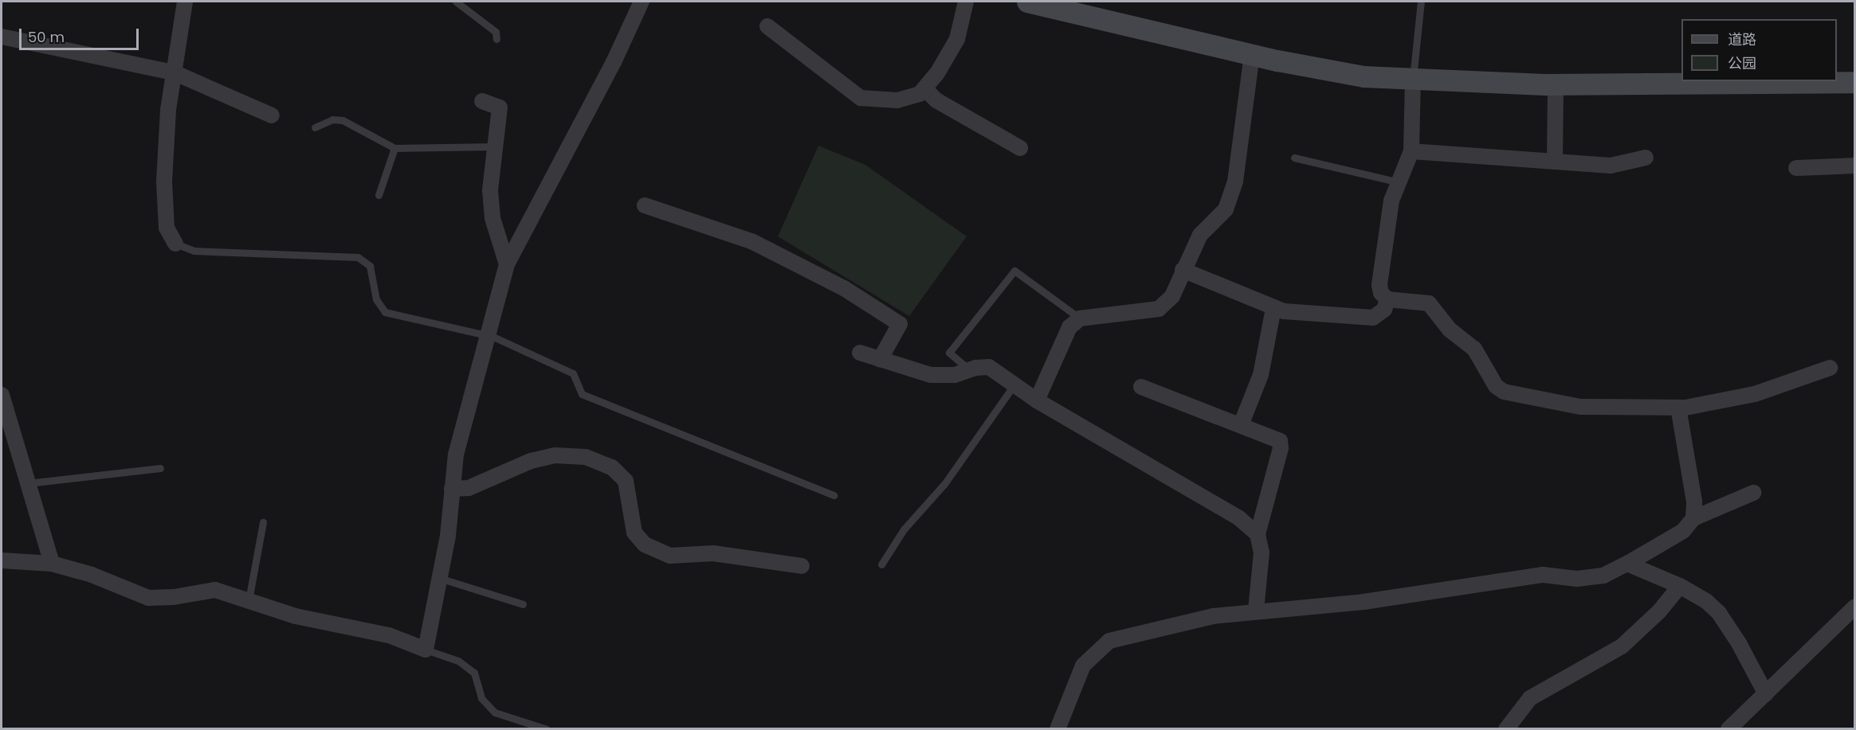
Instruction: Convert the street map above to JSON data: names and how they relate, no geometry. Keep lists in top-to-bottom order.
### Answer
{
  "legend": ["道路", "公园"],
  "scale_bar": "50 m"
}
